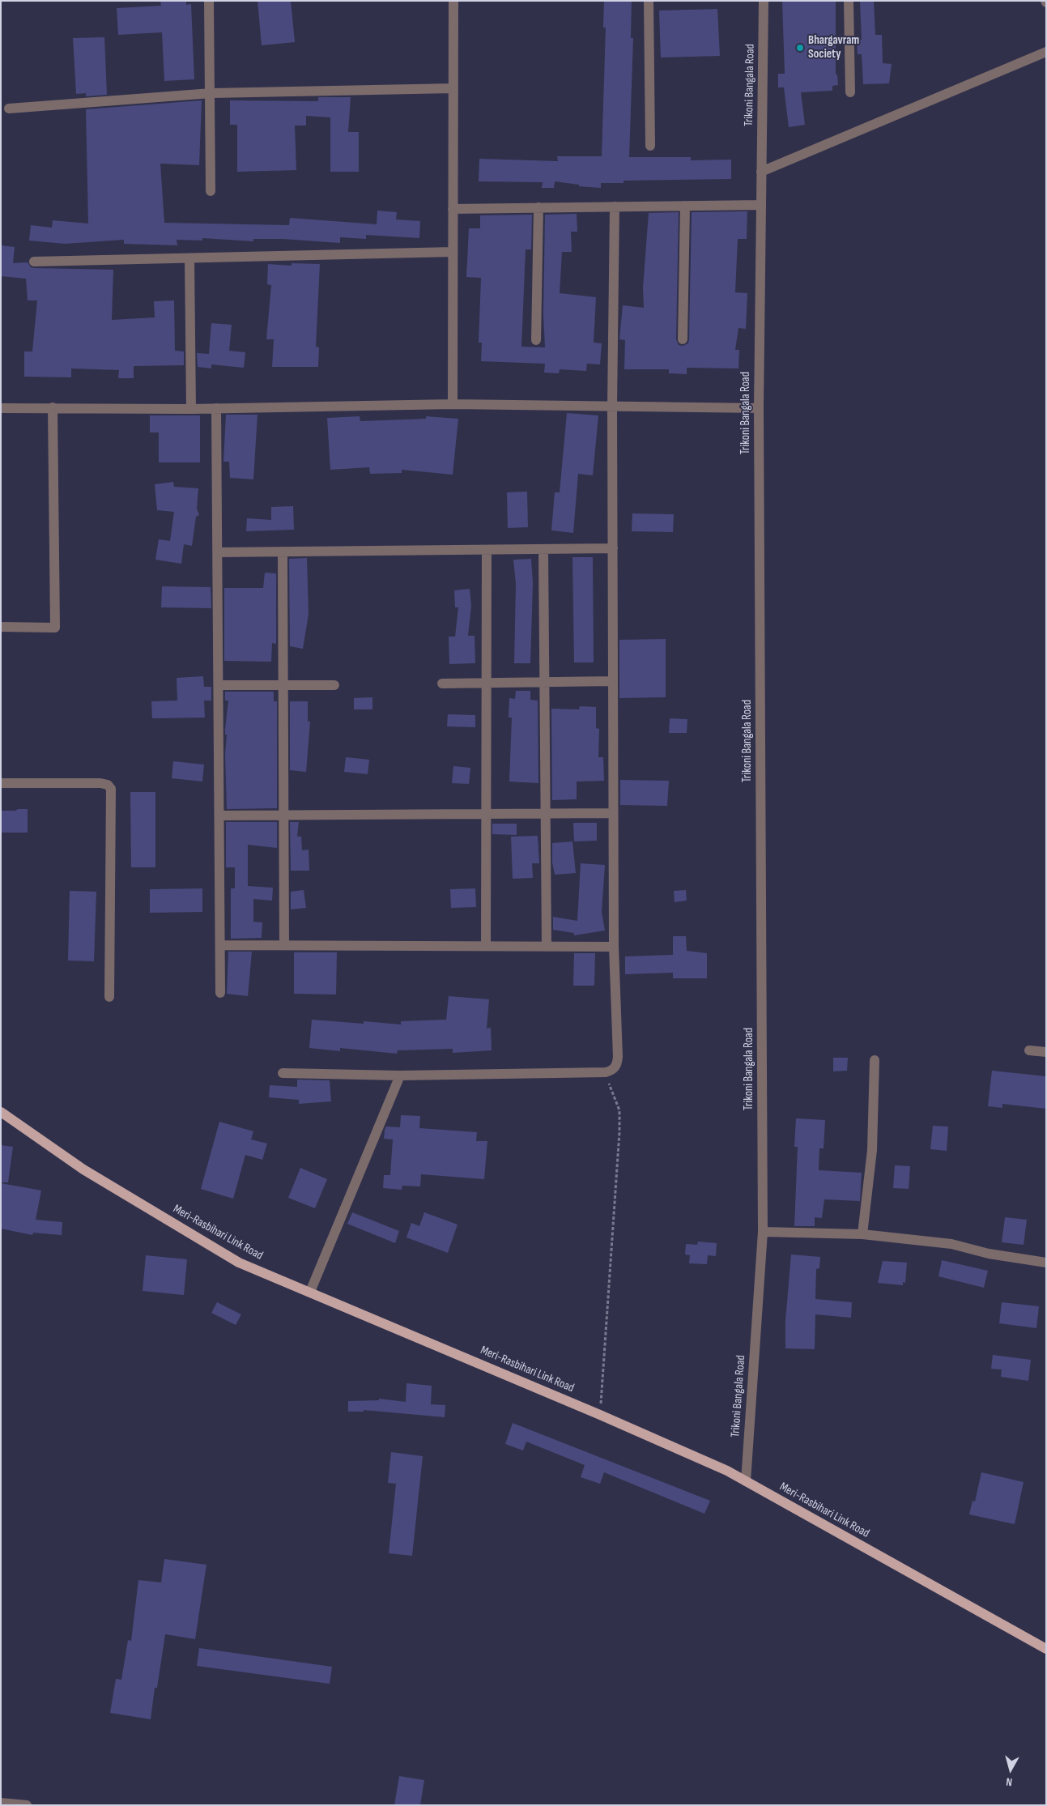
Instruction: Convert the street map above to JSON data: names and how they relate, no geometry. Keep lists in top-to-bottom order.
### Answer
{
  "streets": {
    "main road": ["Meri-Rasbihari Link Road"],
    "street": ["Trikoni Bangala Road"]
  },
  "crossings": [
    ["Trikoni Bangala Road", "Meri-Rasbihari Link Road"]
  ],
  "places": ["Bhargavram Society"],
  "north": "bottom"
}
